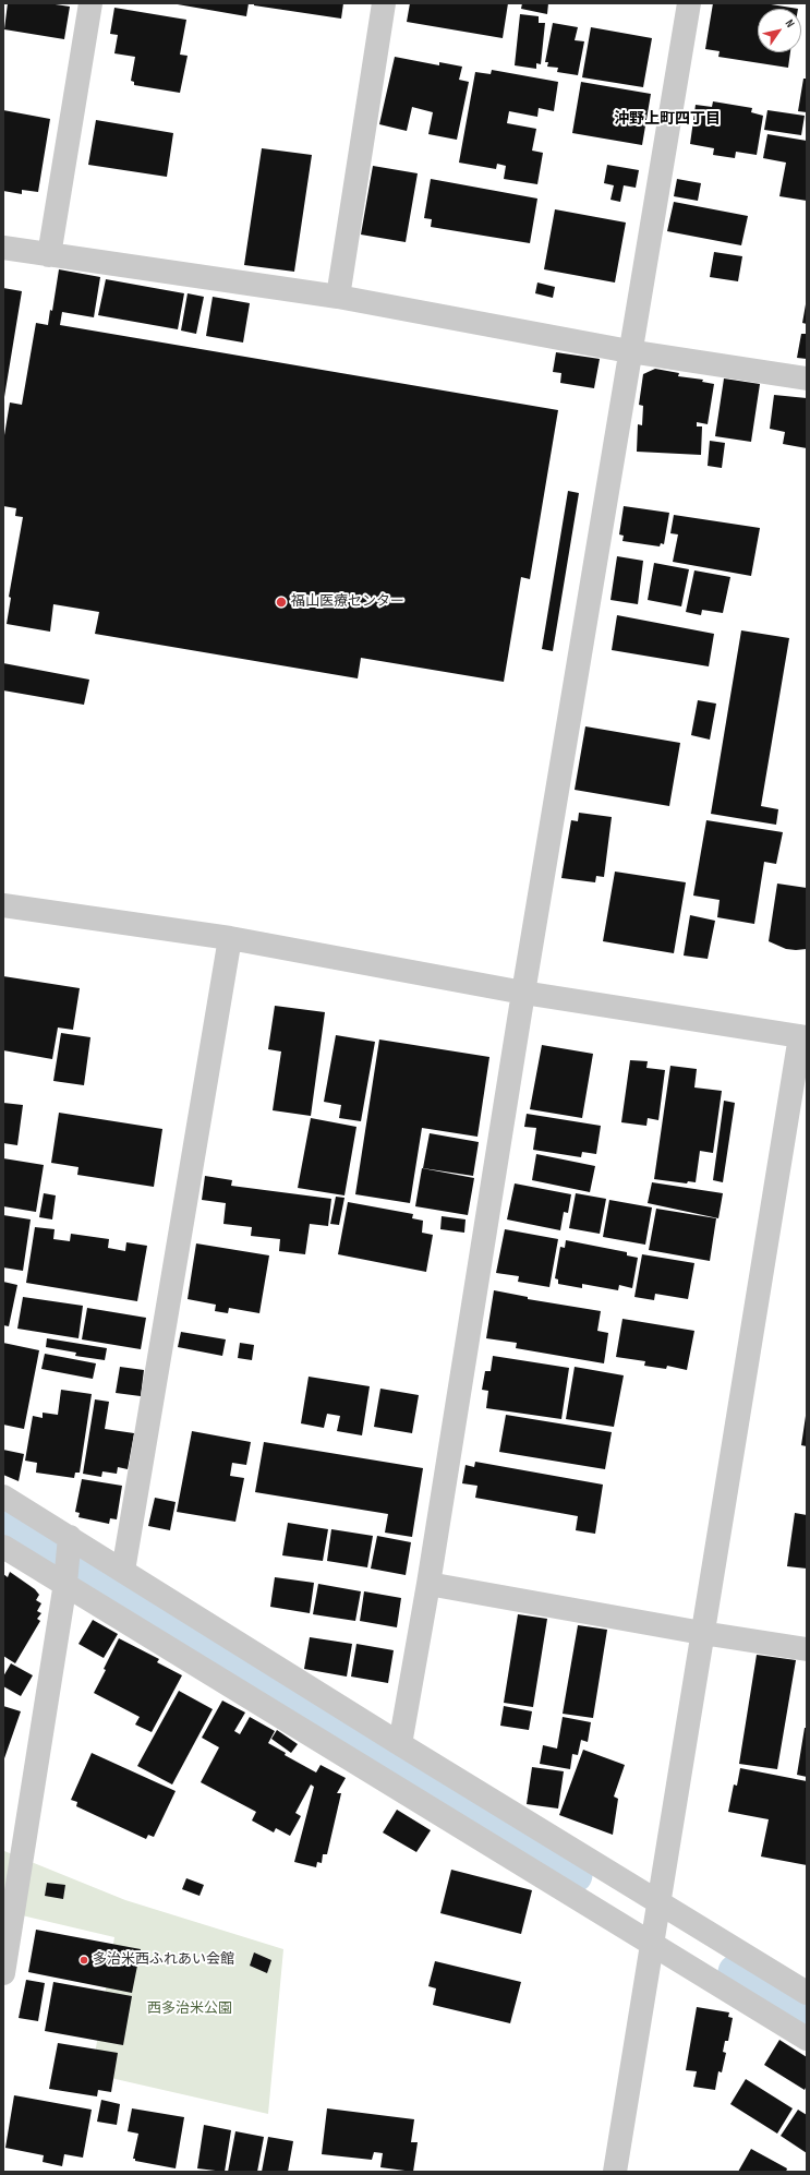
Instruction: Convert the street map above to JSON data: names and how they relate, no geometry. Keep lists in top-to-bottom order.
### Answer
{
  "districts": ["沖野上町四丁目"],
  "parks": ["西多治米公園"],
  "places": ["福山医療センター", "多治米西ふれあい会館"],
  "north": "top right"
}
